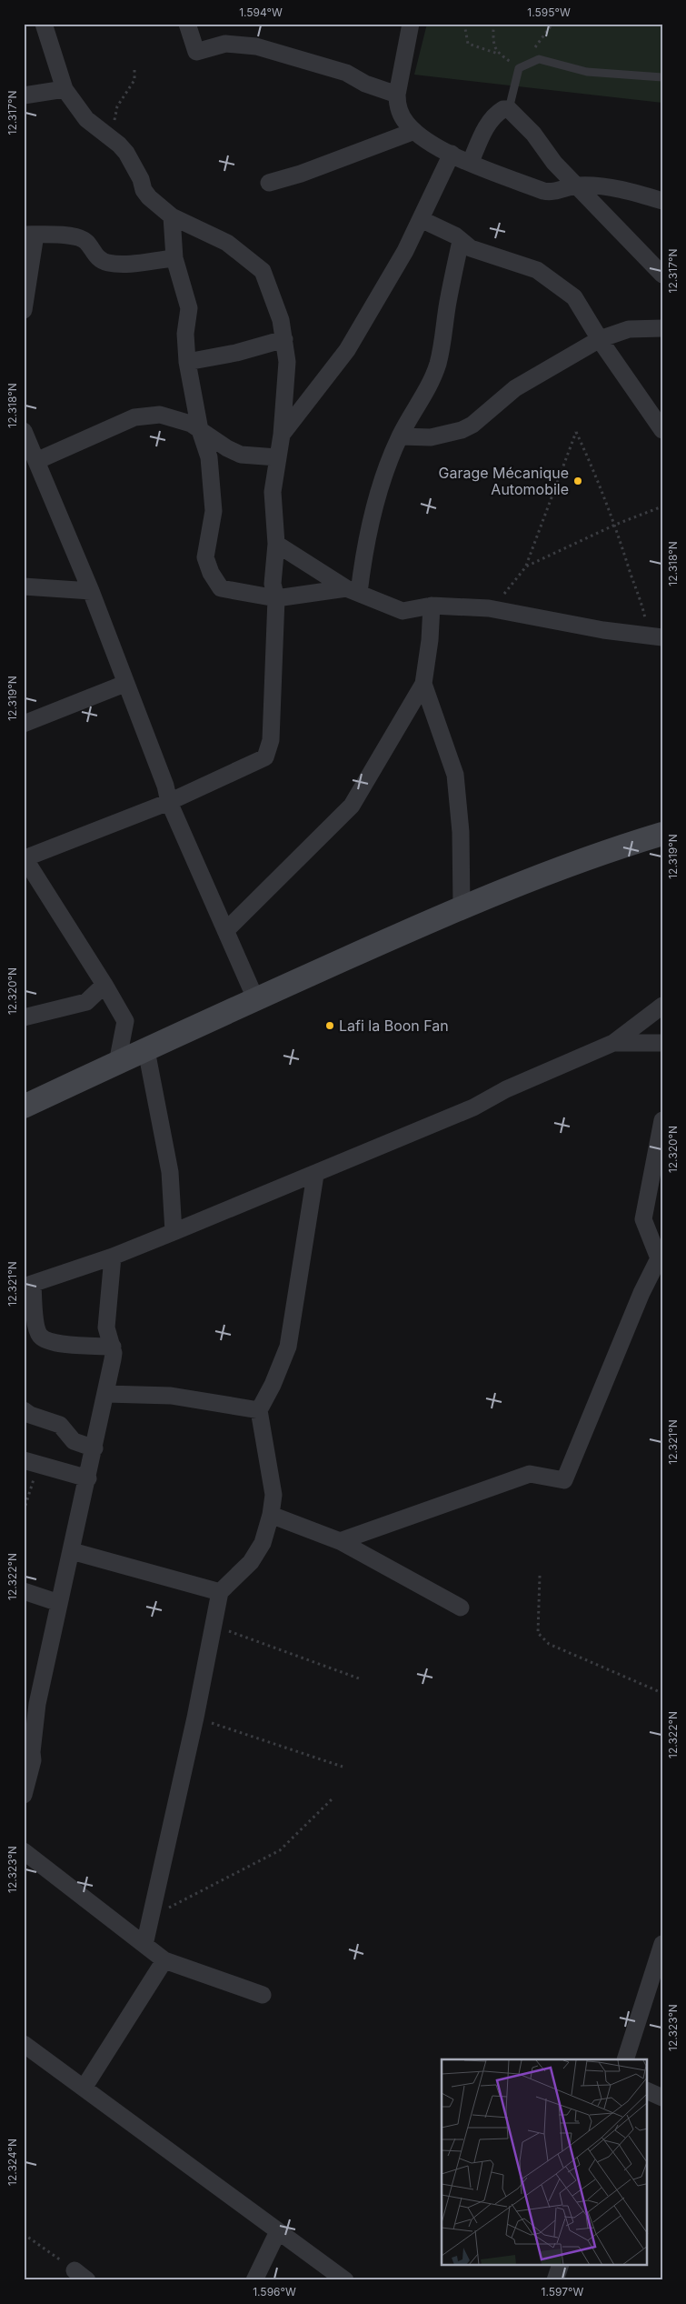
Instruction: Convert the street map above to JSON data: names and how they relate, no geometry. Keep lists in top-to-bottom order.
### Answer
{
  "places": ["Garage Mécanique Automobile", "Lafi la Boon Fan"],
  "coordinates": [
    "1.594°W",
    "1.595°W",
    "12.317°N",
    "12.318°N",
    "12.319°N",
    "12.320°N",
    "12.321°N",
    "12.322°N",
    "12.323°N",
    "12.324°N",
    "1.596°W",
    "1.597°W"
  ]
}
